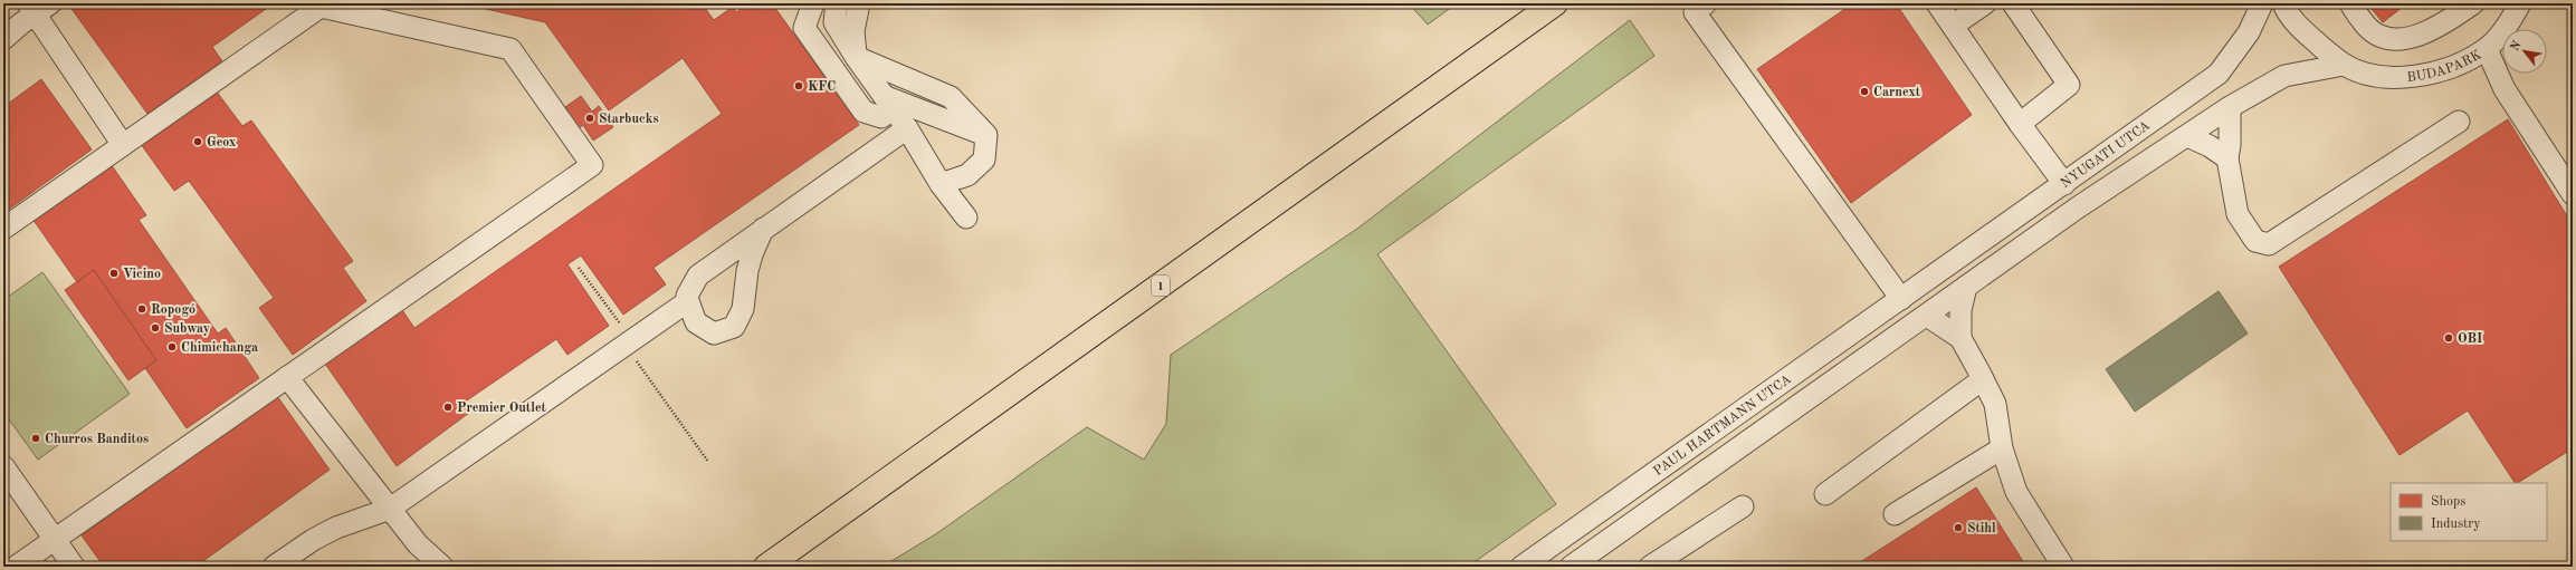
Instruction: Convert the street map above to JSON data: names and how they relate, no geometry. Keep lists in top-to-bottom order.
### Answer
{
  "streets": {
    "main road": ["1"],
    "street": ["BUDAPARK", "NYUGATI UTCA", "PAUL HARTMANN UTCA"]
  },
  "crossings": [
    ["BUDAPARK", "NYUGATI UTCA"],
    ["NYUGATI UTCA", "PAUL HARTMANN UTCA"]
  ],
  "places": [
    "KFC",
    "Carnext",
    "Starbucks",
    "Geox",
    "Vicino",
    "Ropogó",
    "Subway",
    "OBI",
    "Chimichanga",
    "Premier Outlet",
    "Churros Banditos",
    "Stihl"
  ],
  "legend": ["Shops", "Industry"],
  "north": "top left"
}
